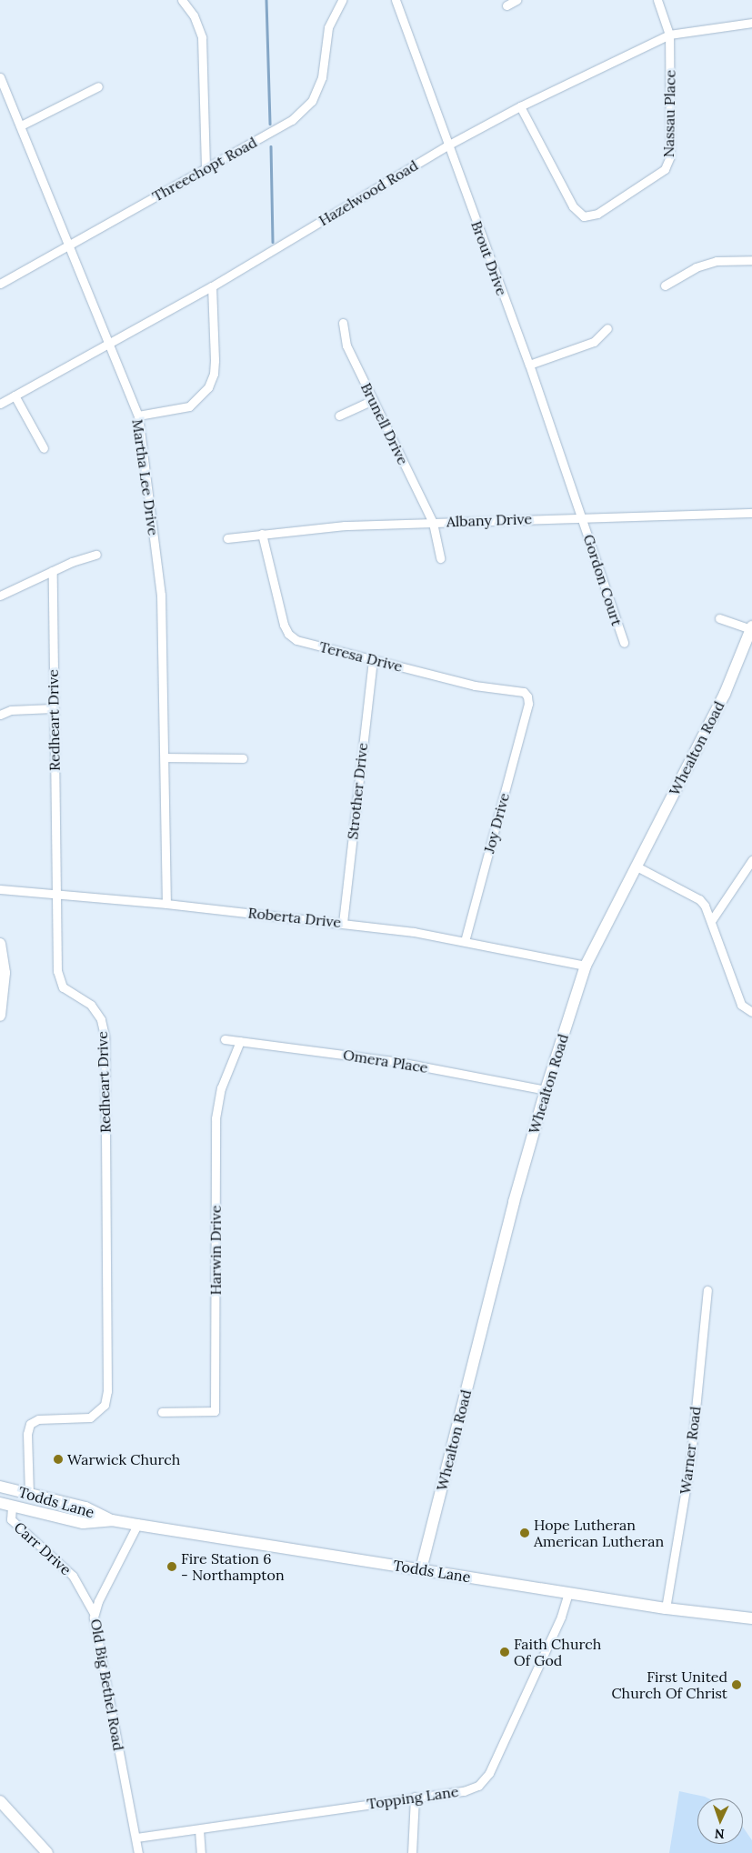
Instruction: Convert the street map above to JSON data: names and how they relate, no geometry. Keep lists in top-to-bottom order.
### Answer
{
  "streets": {
    "main road": ["Whealton Road", "Todds Lane"],
    "street": [
      "Nassau Place",
      "Threechopt Road",
      "Hazelwood Road",
      "Brout Drive",
      "Brunell Drive",
      "Martha Lee Drive",
      "Albany Drive",
      "Gordon Court",
      "Teresa Drive",
      "Redheart Drive",
      "Strother Drive",
      "Joy Drive",
      "Roberta Drive",
      "Omera Place",
      "Harwin Drive",
      "Warner Road",
      "Carr Drive",
      "Old Big Bethel Road",
      "Topping Lane"
    ]
  },
  "crossings": [
    ["Nassau Place", "Hazelwood Road"],
    ["Threechopt Road", "Martha Lee Drive"],
    ["Hazelwood Road", "Brout Drive"],
    ["Hazelwood Road", "Martha Lee Drive"],
    ["Brout Drive", "Albany Drive"],
    ["Brout Drive", "Gordon Court"],
    ["Brunell Drive", "Albany Drive"],
    ["Martha Lee Drive", "Roberta Drive"],
    ["Albany Drive", "Gordon Court"],
    ["Albany Drive", "Teresa Drive"],
    ["Teresa Drive", "Strother Drive"],
    ["Teresa Drive", "Joy Drive"],
    ["Redheart Drive", "Roberta Drive"],
    ["Redheart Drive", "Todds Lane"],
    ["Whealton Road", "Roberta Drive"],
    ["Whealton Road", "Omera Place"],
    ["Whealton Road", "Todds Lane"],
    ["Strother Drive", "Roberta Drive"],
    ["Joy Drive", "Roberta Drive"],
    ["Omera Place", "Harwin Drive"],
    ["Warner Road", "Todds Lane"],
    ["Todds Lane", "Carr Drive"],
    ["Todds Lane", "Old Big Bethel Road"],
    ["Todds Lane", "Topping Lane"],
    ["Carr Drive", "Old Big Bethel Road"],
    ["Old Big Bethel Road", "Topping Lane"]
  ],
  "places": [
    "Warwick Church",
    "Hope Lutheran American Lutheran",
    "Fire Station 6 - Northampton",
    "Faith Church Of God",
    "First United Church Of Christ"
  ],
  "north": "bottom"
}
